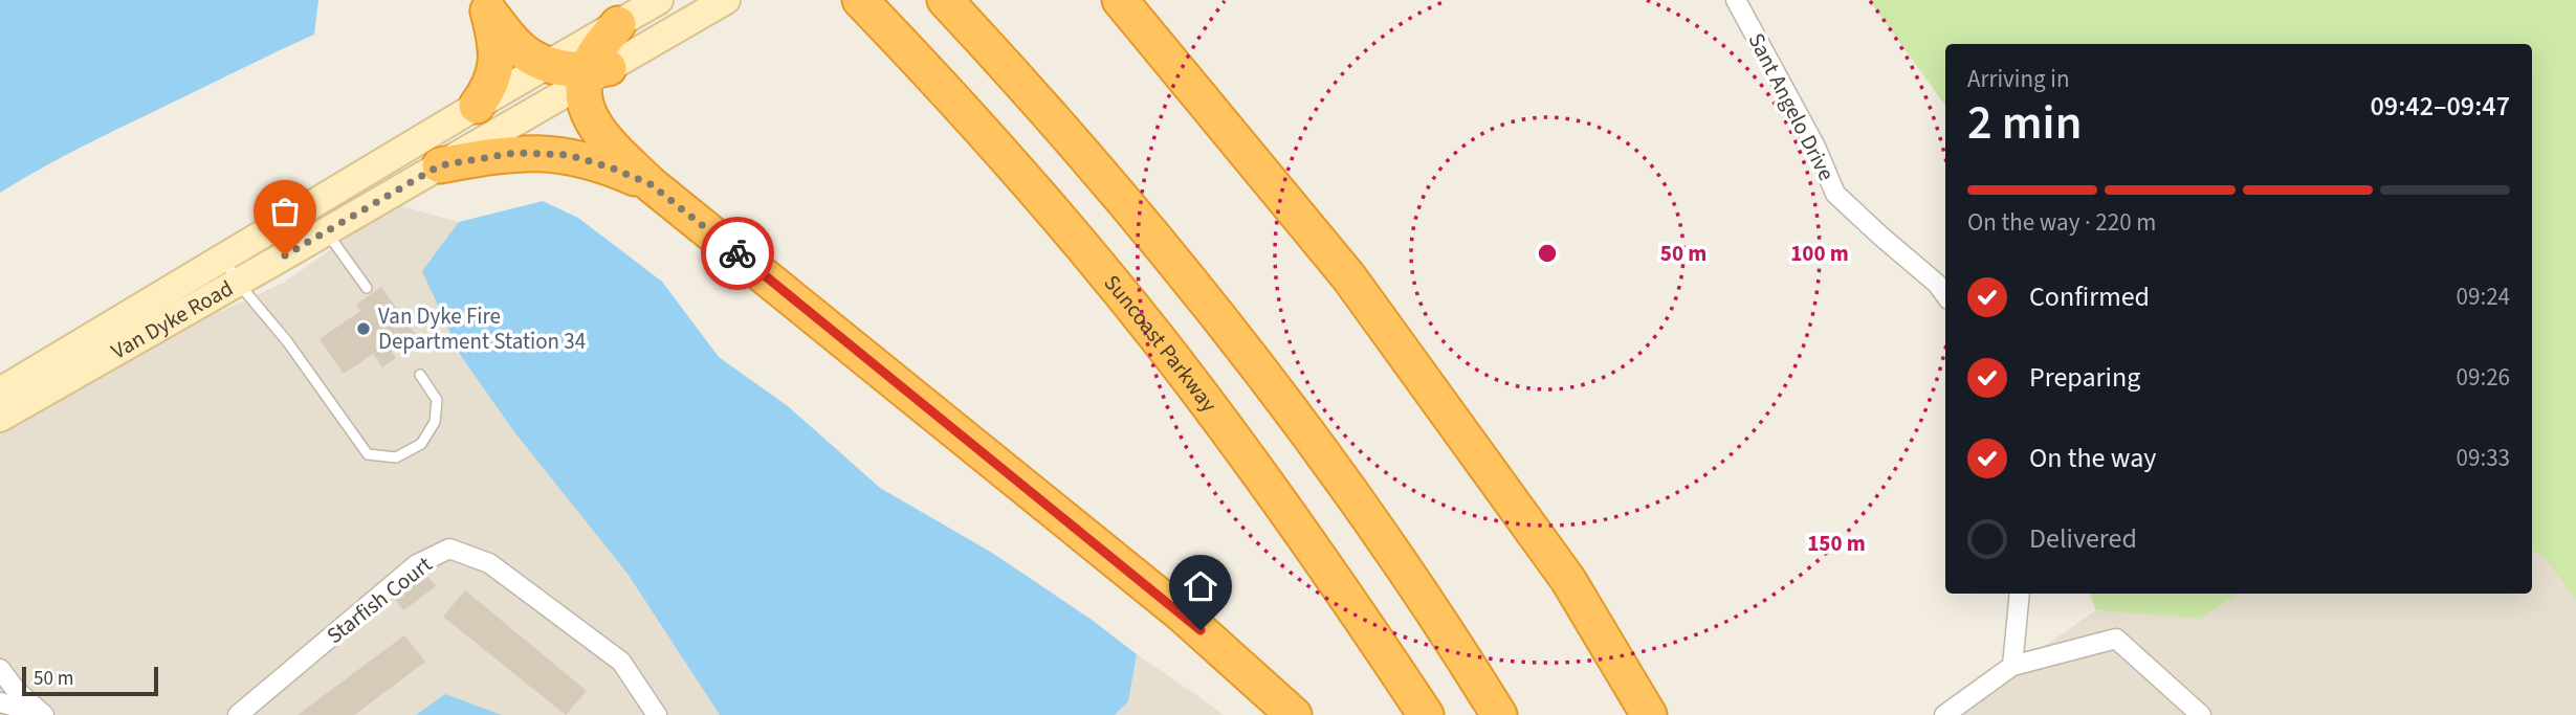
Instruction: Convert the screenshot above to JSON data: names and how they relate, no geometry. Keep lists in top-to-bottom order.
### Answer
{
  "streets": {
    "highway": ["Suncoast Parkway"],
    "main road": ["Van Dyke Road"],
    "street": ["Sant Angelo Drive", "Starfish Court"]
  },
  "places": ["Van Dyke Fire Department Station 34"],
  "scale_bar": "50 m",
  "page": {
    "heading": ["2 min", "Arriving in", "09:42–09:47"],
    "bar": "On the way · 220 m",
    "list": [
      ["Confirmed", "09:24"],
      ["Preparing", "09:26"],
      ["On the way", "09:33"],
      "Delivered"
    ],
    "scale": "50 m"
  },
  "rings": ["50 m", "100 m", "150 m"]
}
